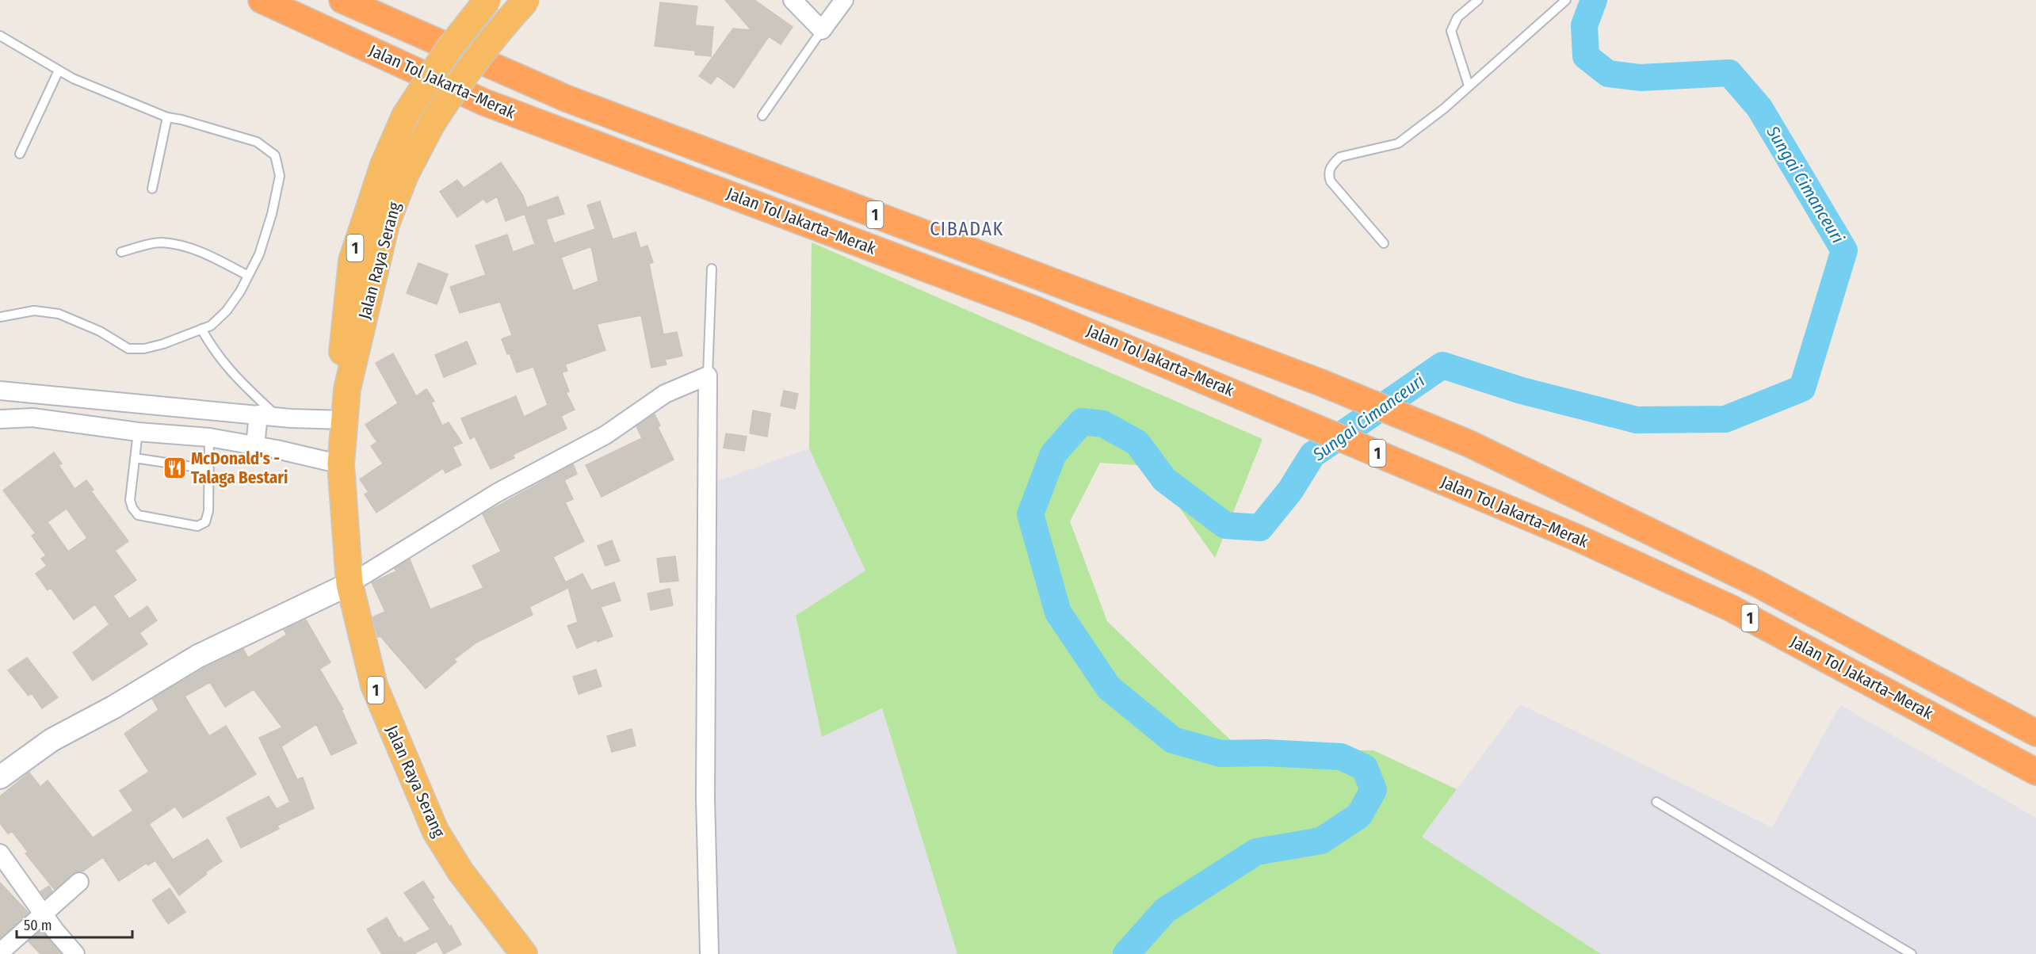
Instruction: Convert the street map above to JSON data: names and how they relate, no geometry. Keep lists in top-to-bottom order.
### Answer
{
  "streets": {
    "highway": ["Jalan Tol Jakarta–Merak", "1", "Jalan Raya Serang"]
  },
  "districts": ["CIBADAK"],
  "water": ["Sungai Cimanceuri"],
  "places": {
    "restaurant": ["McDonald's - Talaga Bestari"]
  },
  "scale_bar": "50 m"
}
